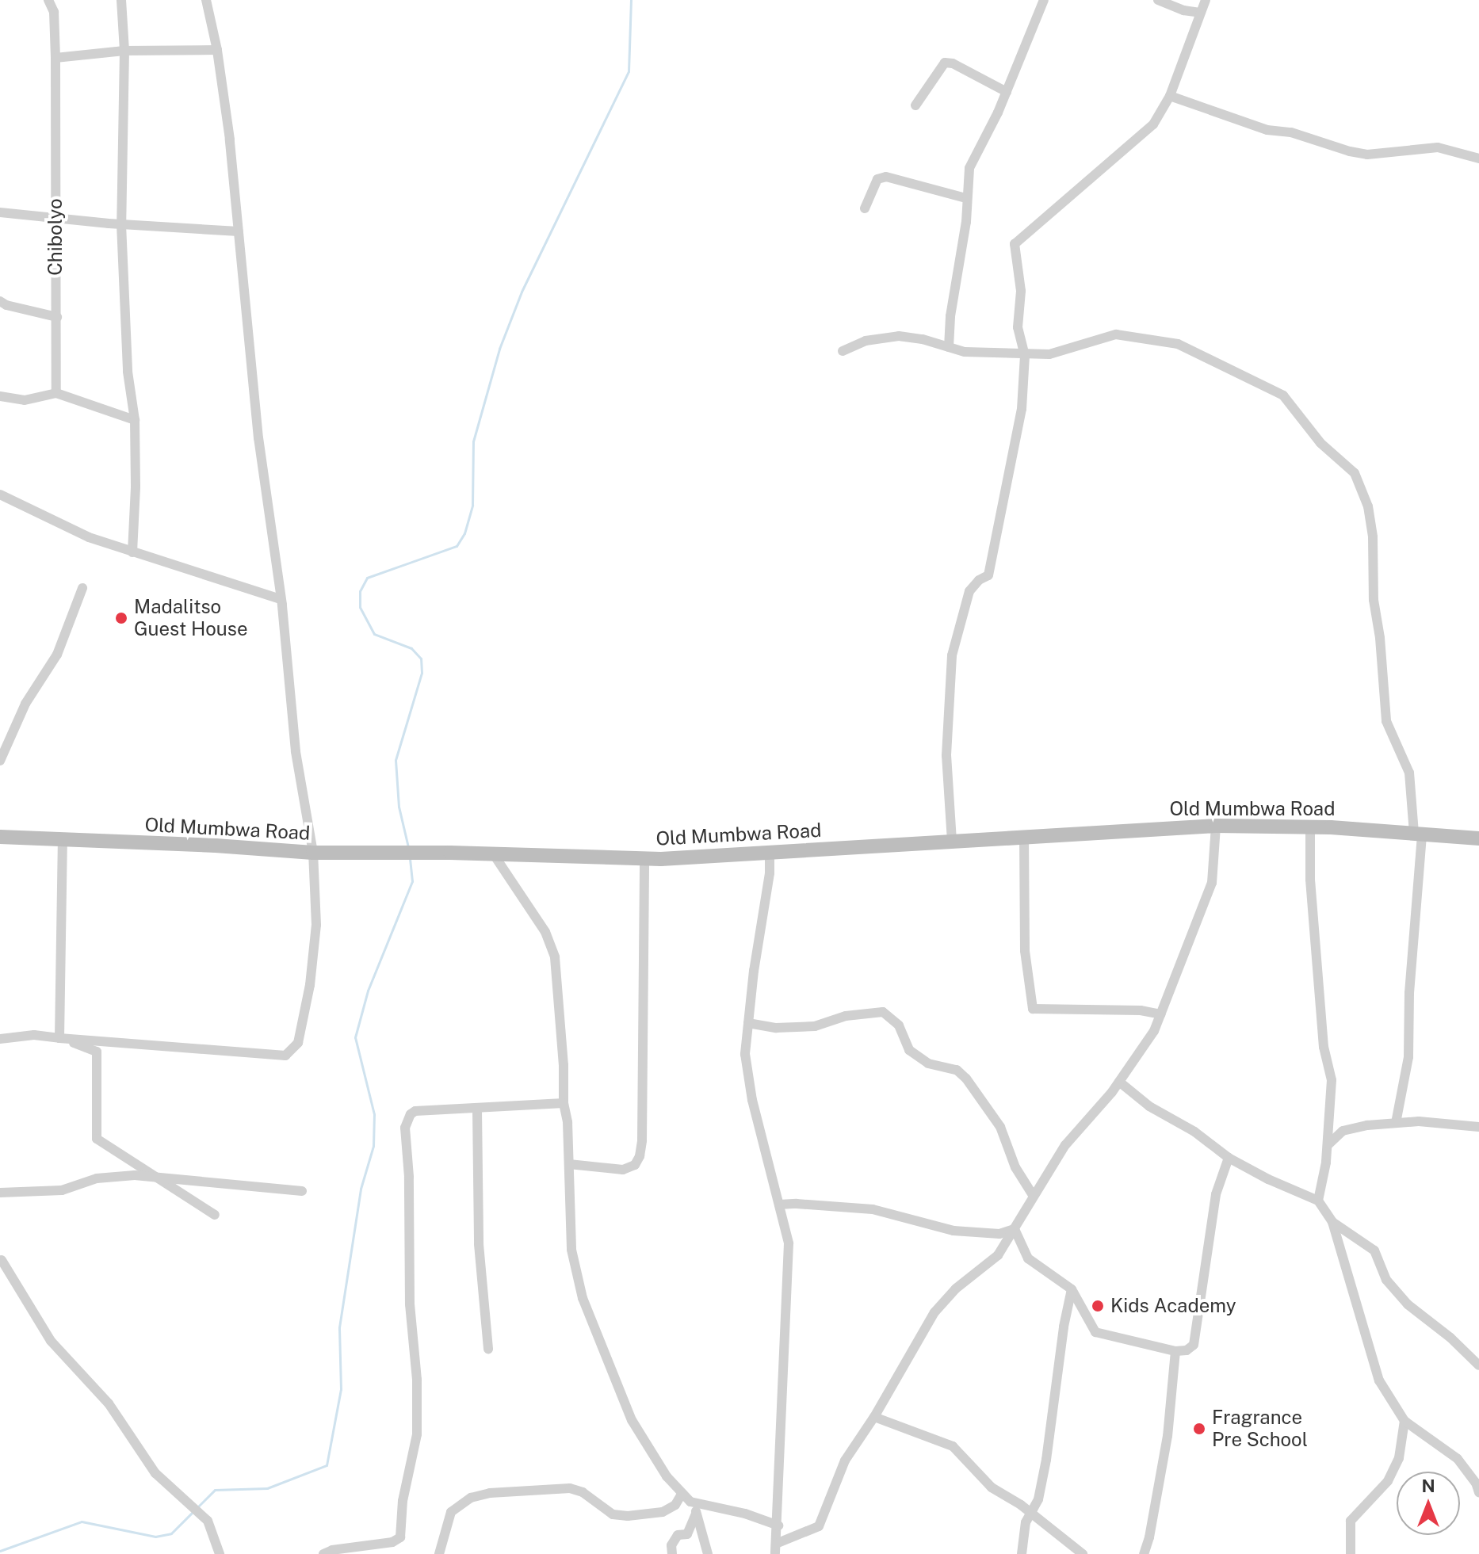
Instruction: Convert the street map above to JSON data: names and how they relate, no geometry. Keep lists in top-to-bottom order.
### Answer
{
  "streets": {
    "main road": ["Old Mumbwa Road"],
    "street": ["Chibolyo"]
  },
  "places": ["Madalitso Guest House", "Kids Academy", "Fragrance Pre School"],
  "north": "top"
}
